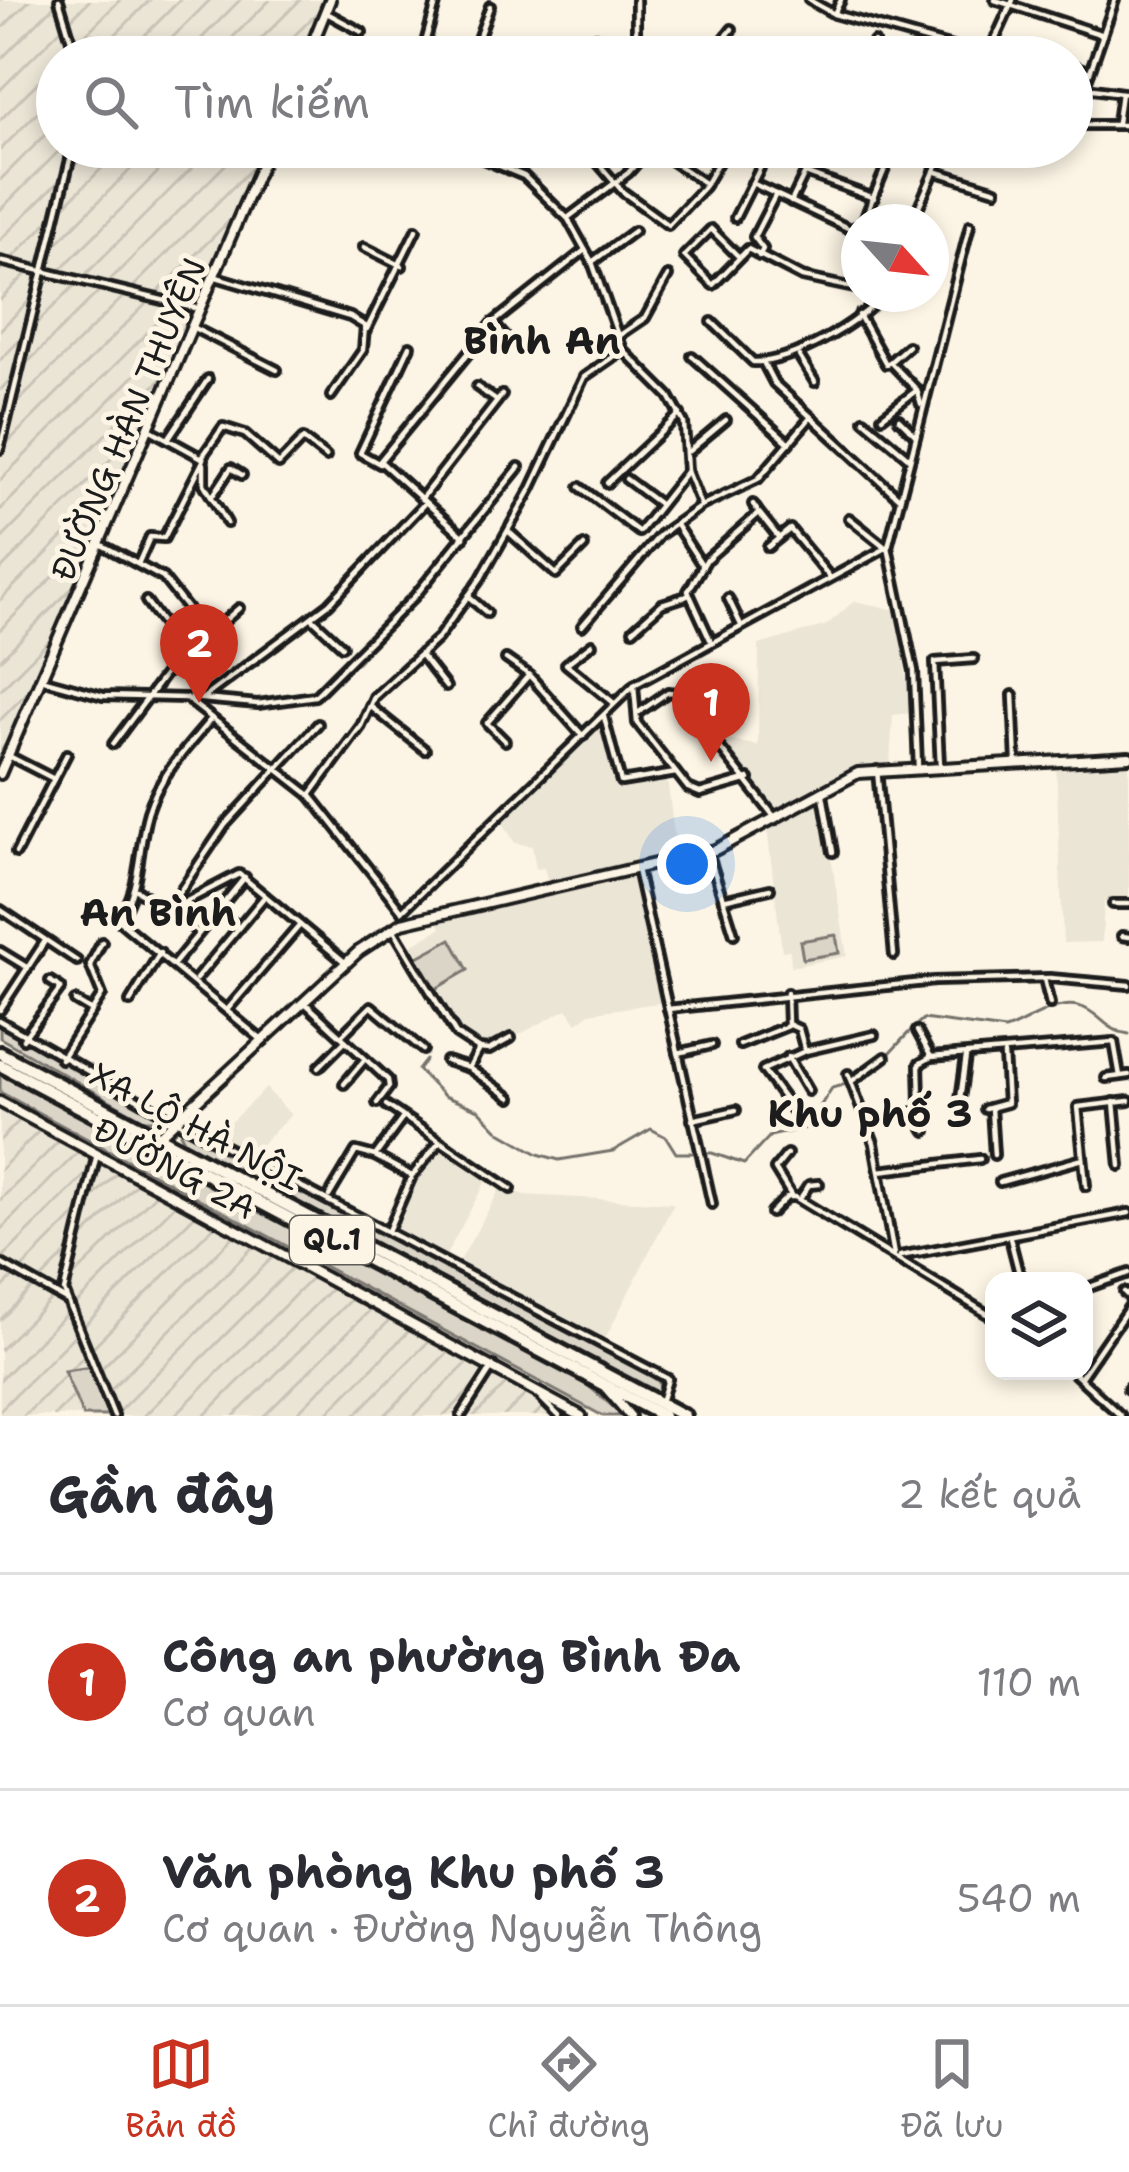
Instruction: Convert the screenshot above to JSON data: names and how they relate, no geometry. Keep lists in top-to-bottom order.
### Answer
{
  "streets": {
    "highway": ["XA LỘ HÀ NỘI", "QL.1"],
    "street": ["ĐƯỜNG HÀN THUYÊN", "ĐƯỜNG 2A"]
  },
  "districts": ["Bình An", "An Bình", "Khu phố 3"],
  "north": "bottom right",
  "page": {
    "search": "Tìm kiếm",
    "pins": ["2", "1"],
    "heading": ["Gần đây", "2 kết quả"],
    "list": [
      {
        "mark": "1",
        "name": "Công an phường Bình Đa",
        "note": "Cơ quan",
        "value": "110 m"
      },
      {
        "mark": "2",
        "name": "Văn phòng Khu phố 3",
        "note": "Cơ quan · Đường Nguyễn Thông",
        "value": "540 m"
      }
    ],
    "nav": ["Bản đồ", "Chỉ đường", "Đã lưu"]
  }
}
